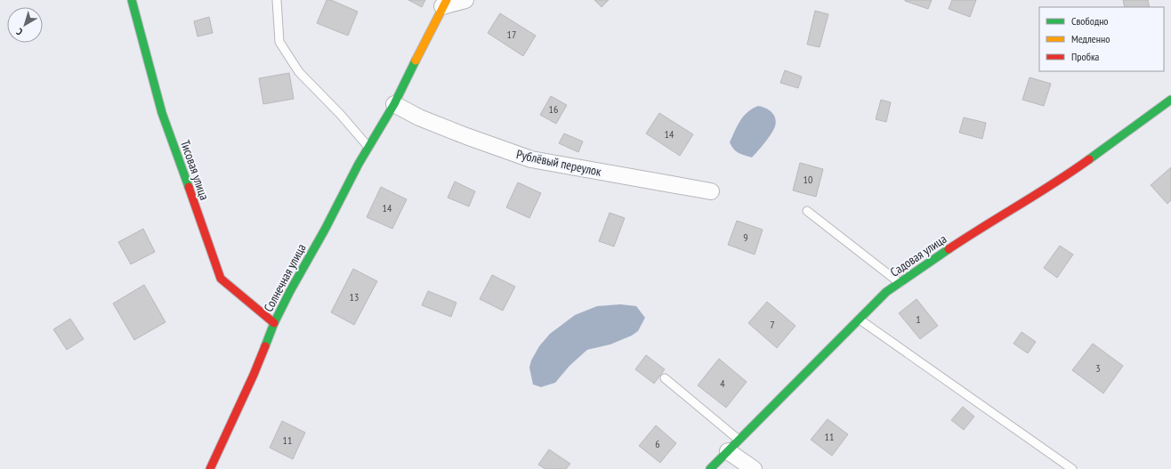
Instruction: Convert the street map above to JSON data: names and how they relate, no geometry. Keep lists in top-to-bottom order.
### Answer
{
  "streets": {
    "street": [
      "Рублёвый переулок",
      "Тисовая улица",
      "Садовая улица",
      "Солнечная улица"
    ]
  },
  "crossings": [
    ["Рублёвый переулок", "Солнечная улица"],
    ["Тисовая улица", "Солнечная улица"]
  ],
  "house_numbers": [
    "17",
    "16",
    "14",
    "10",
    "14",
    "9",
    "13",
    "1",
    "7",
    "3",
    "4",
    "11",
    "11",
    "6"
  ],
  "legend": ["Свободно", "Медленно", "Пробка"],
  "north": "bottom left"
}
